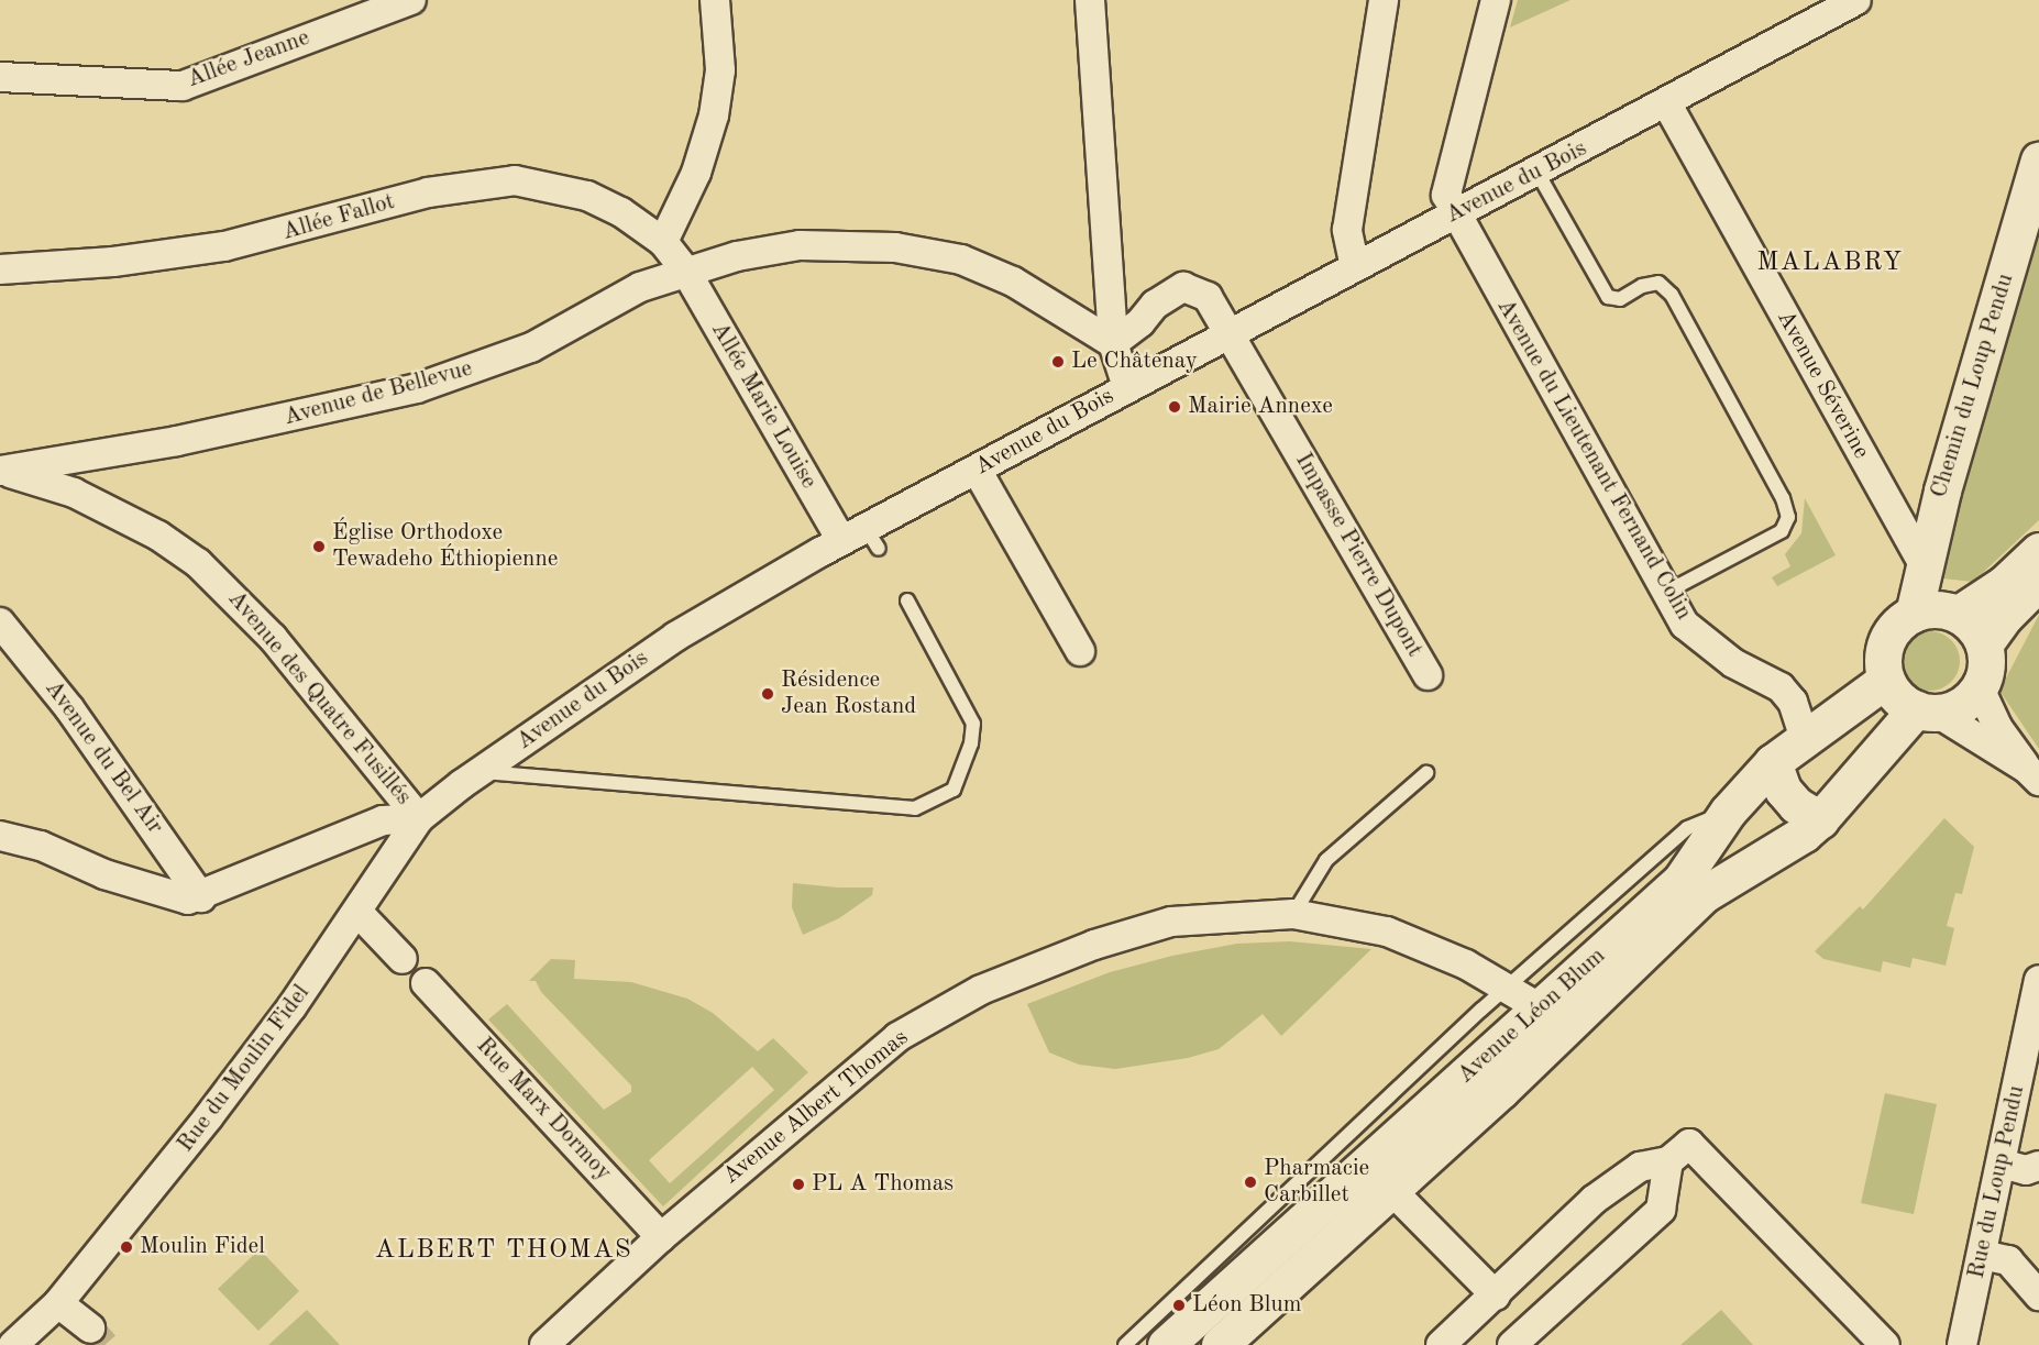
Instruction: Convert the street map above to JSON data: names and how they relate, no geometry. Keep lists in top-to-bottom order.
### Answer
{
  "streets": {
    "main road": ["Chemin du Loup Pendu", "Avenue Léon Blum"],
    "street": [
      "Allée Jeanne",
      "Avenue du Bois",
      "Allée Fallot",
      "Avenue Séverine",
      "Avenue de Bellevue",
      "Allée Marie Louise",
      "Avenue du Lieutenant Fernand Colin",
      "Impasse Pierre Dupont",
      "Avenue des Quatre Fusillés",
      "Avenue du Bel Air",
      "Rue du Moulin Fidel",
      "Avenue Albert Thomas",
      "Rue Marx Dormoy",
      "Rue du Loup Pendu"
    ]
  },
  "crossings": [
    ["Avenue du Bois", "Avenue Séverine"],
    ["Avenue du Bois", "Allée Marie Louise"],
    ["Avenue du Bois", "Avenue du Lieutenant Fernand Colin"],
    ["Avenue du Bois", "Impasse Pierre Dupont"],
    ["Avenue du Bois", "Rue du Moulin Fidel"],
    ["Avenue Séverine", "Chemin du Loup Pendu"],
    ["Chemin du Loup Pendu", "Avenue Léon Blum"],
    ["Avenue de Bellevue", "Allée Marie Louise"],
    ["Avenue de Bellevue", "Impasse Pierre Dupont"],
    ["Avenue de Bellevue", "Avenue des Quatre Fusillés"],
    ["Avenue du Lieutenant Fernand Colin", "Avenue Léon Blum"],
    ["Avenue des Quatre Fusillés", "Rue du Moulin Fidel"],
    ["Avenue Léon Blum", "Avenue Albert Thomas"],
    ["Avenue Albert Thomas", "Rue Marx Dormoy"]
  ],
  "districts": ["MALABRY", "ALBERT THOMAS"],
  "places": [
    "Le Châtenay",
    "Mairie Annexe",
    "Église Orthodoxe Tewadeho Éthiopienne",
    "Résidence Jean Rostand",
    "Pharmacie Carbillet",
    "PL A Thomas",
    "Moulin Fidel",
    "Léon Blum"
  ]
}
